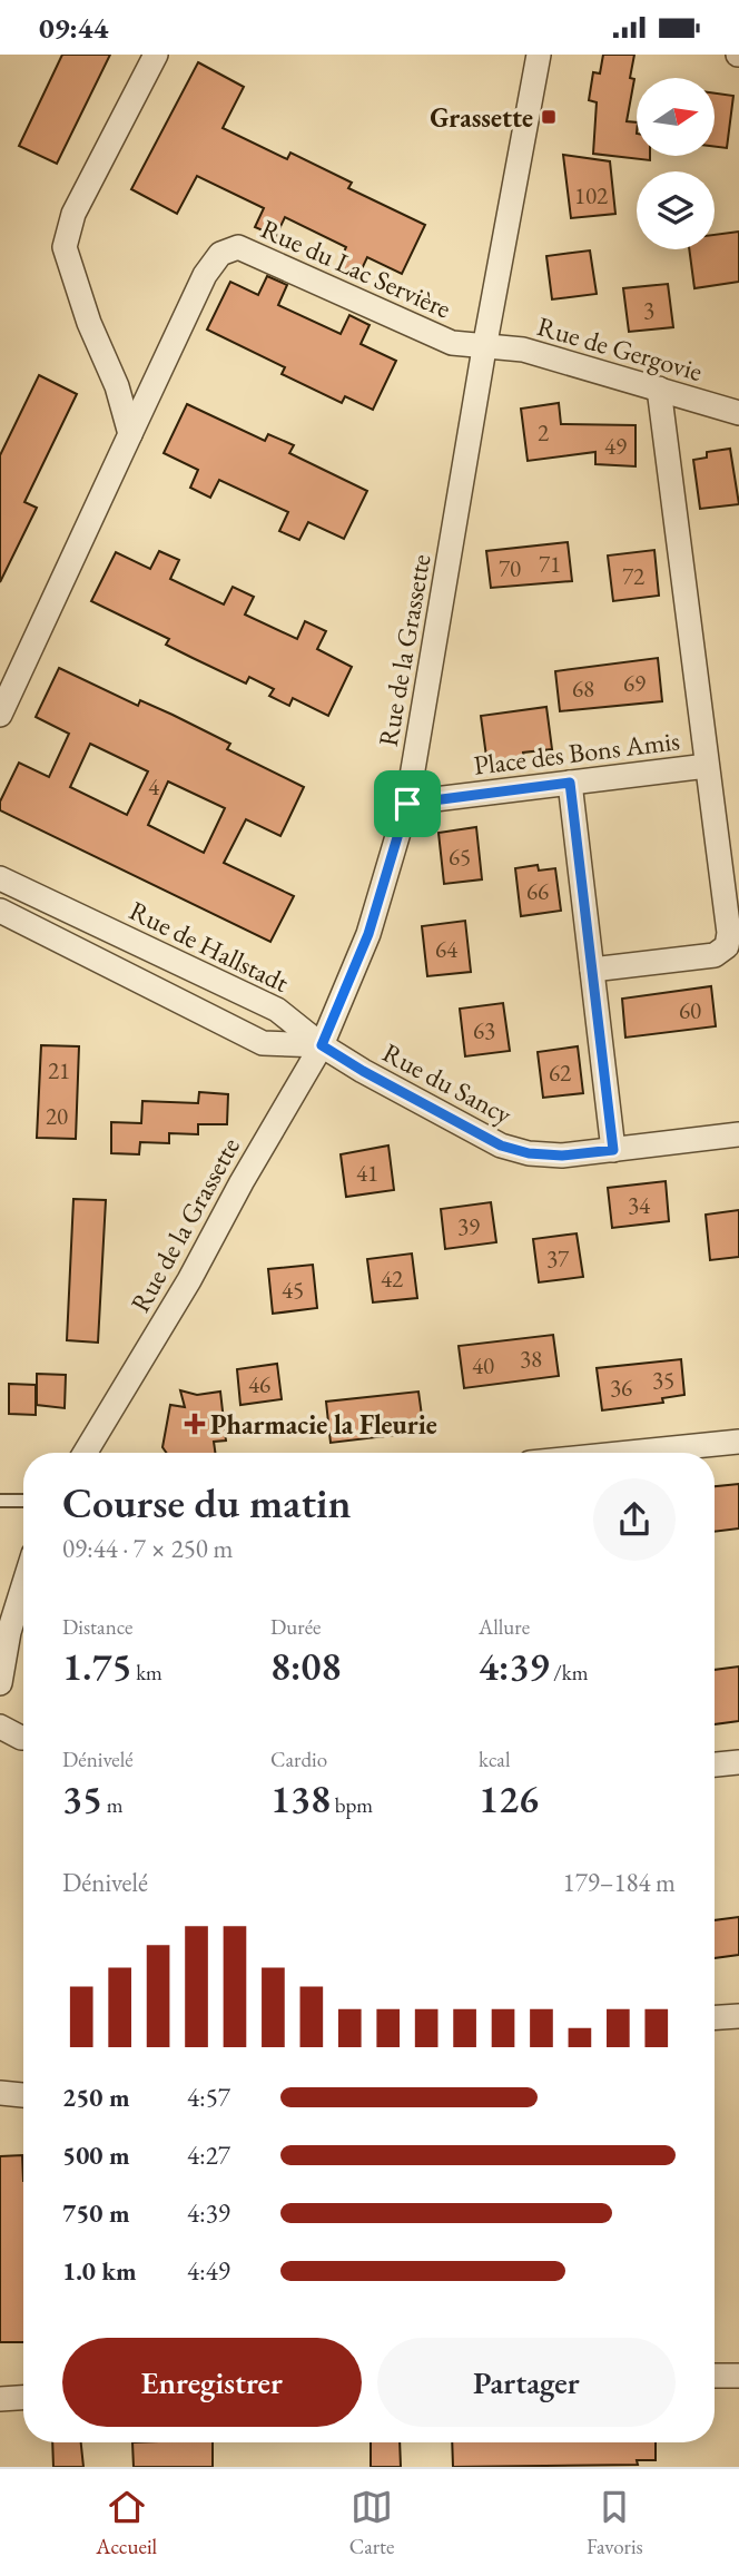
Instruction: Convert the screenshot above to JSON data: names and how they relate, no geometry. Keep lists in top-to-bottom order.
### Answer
{
  "streets": {
    "street": [
      "Rue du Lac Servière",
      "Rue de Gergovie",
      "Rue de la Grassette",
      "Place des Bons Amis",
      "Rue de Hallstadt",
      "Rue du Sancy"
    ]
  },
  "crossings": [
    ["Rue du Lac Servière", "Rue de Gergovie"],
    ["Rue du Lac Servière", "Rue de la Grassette"],
    ["Rue de Gergovie", "Rue de la Grassette"],
    ["Rue de Gergovie", "Place des Bons Amis"],
    ["Rue de la Grassette", "Place des Bons Amis"],
    ["Rue de la Grassette", "Rue de Hallstadt"],
    ["Rue de la Grassette", "Rue du Sancy"],
    ["Rue de Hallstadt", "Rue du Sancy"]
  ],
  "places": {
    "transit": ["Grassette"],
    "health": ["Pharmacie la Fleurie"]
  },
  "house_numbers": [
    "102",
    "3",
    "2",
    "49",
    "71",
    "70",
    "72",
    "69",
    "68",
    "4",
    "65",
    "66",
    "64",
    "60",
    "63",
    "21",
    "62",
    "20",
    "41",
    "34",
    "39",
    "37",
    "42",
    "45",
    "38",
    "40",
    "35",
    "46",
    "36"
  ],
  "north": "right",
  "page": {
    "status": "09:44",
    "heading": ["Course du matin", "09:44 · 7 × 250 m"],
    "stats": [
      ["Distance", "1.75 km"],
      ["Durée", "8:08"],
      ["Allure", "4:39 /km"],
      ["Dénivelé", "35 m"],
      ["Cardio", "138 bpm"],
      ["kcal", "126"]
    ],
    "chart": ["Dénivelé", "179–184 m"],
    "list": [
      {
        "name": "250 m",
        "note": "4:57"
      },
      {
        "name": "500 m",
        "note": "4:27"
      },
      {
        "name": "750 m",
        "note": "4:39"
      },
      {
        "name": "1.0 km",
        "note": "4:49"
      }
    ],
    "buttons": ["Enregistrer", "Partager"],
    "tabs": ["Accueil", "Carte", "Favoris"]
  }
}
